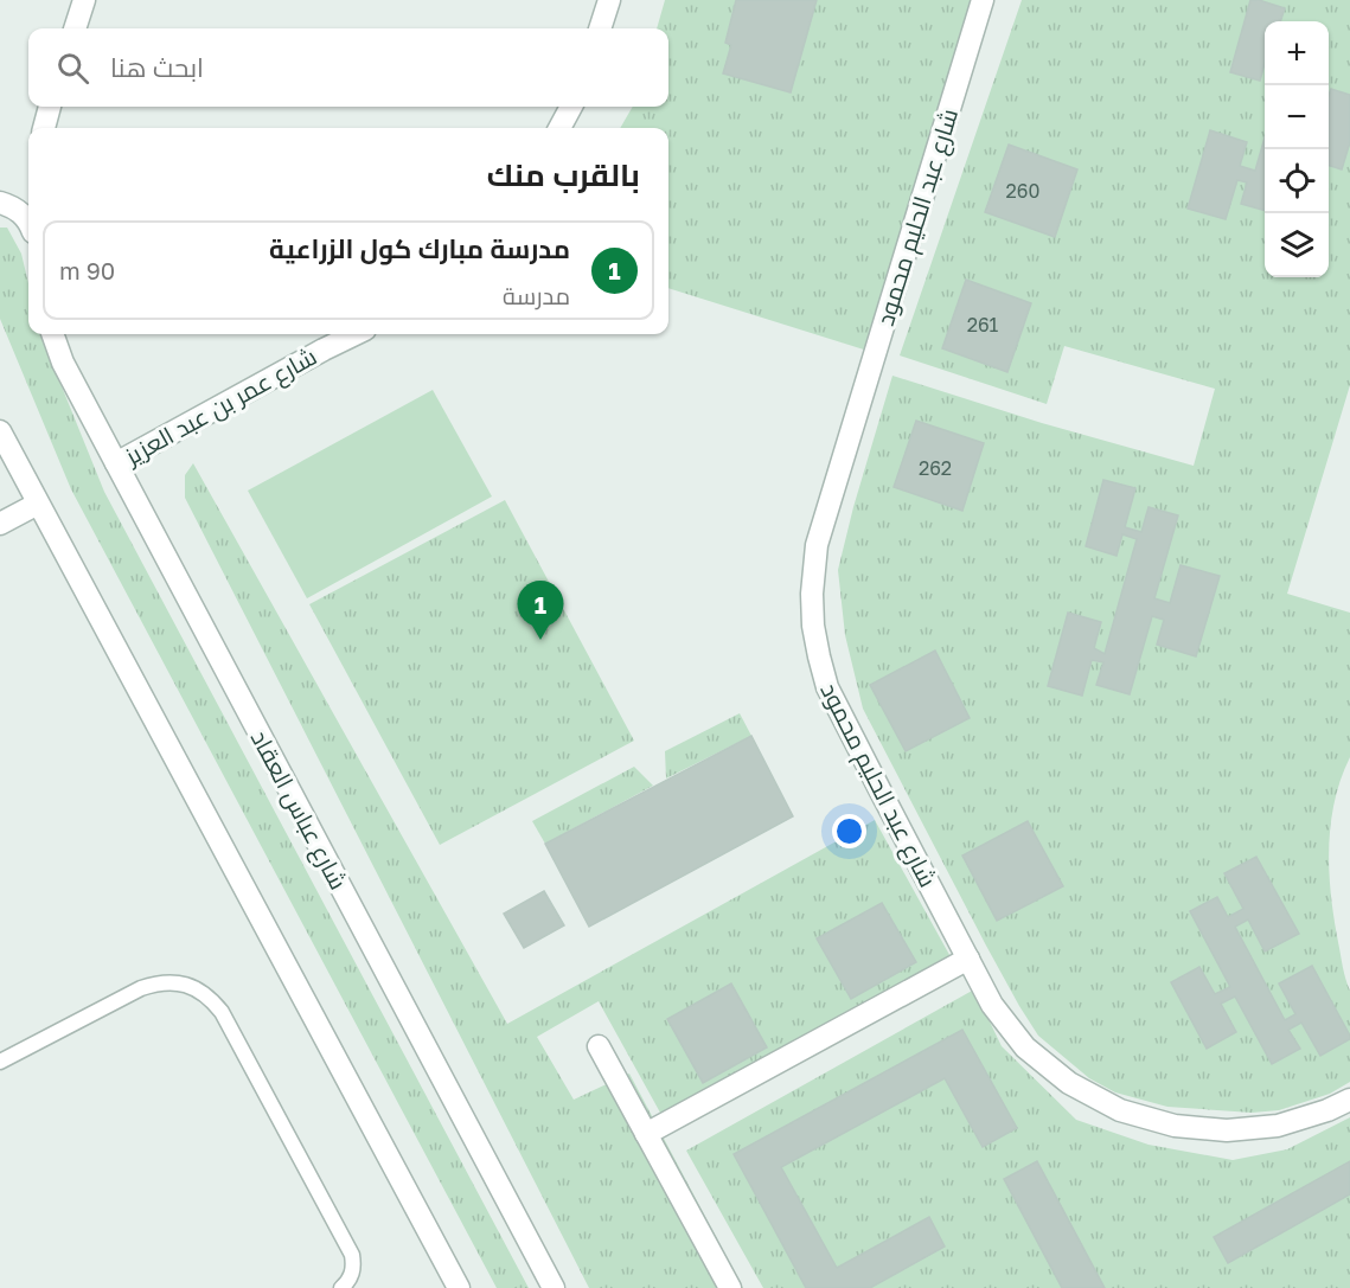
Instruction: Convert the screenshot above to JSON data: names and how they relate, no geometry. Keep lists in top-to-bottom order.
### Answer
{
  "streets": {
    "street": ["شارع عبد الحليم محمود", "شارع عمر بن عبد العزيز", "شارع عباس العقاد"]
  },
  "crossings": [
    ["شارع عمر بن عبد العزيز", "شارع عباس العقاد"]
  ],
  "house_numbers": ["260", "261", "262"],
  "page": {
    "map_buttons": ["+", "−"],
    "search": "ابحث هنا",
    "heading": "بالقرب منك",
    "list": [
      {
        "mark": "1",
        "name": "مدرسة مبارك كول الزراعية",
        "note": "مدرسة",
        "value": "90 m"
      }
    ],
    "pins": "1"
  }
}
